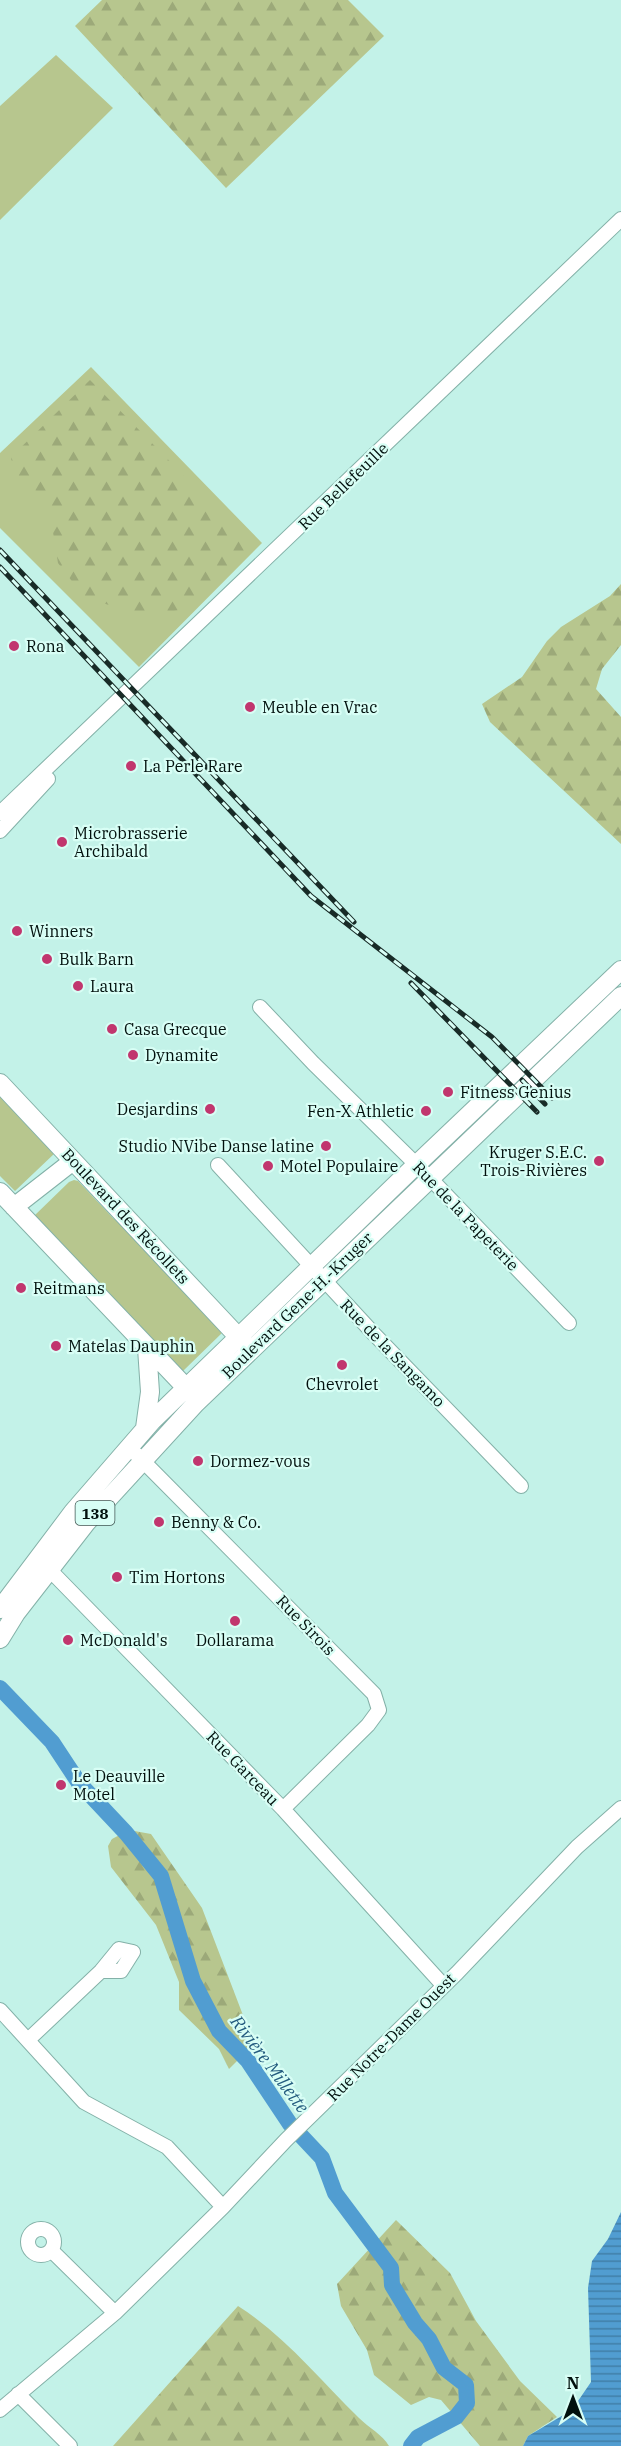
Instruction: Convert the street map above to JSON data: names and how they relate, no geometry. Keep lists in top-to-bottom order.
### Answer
{
  "streets": {
    "main road": ["Boulevard des Récollets", "Boulevard Gene-H.-Kruger", "138"],
    "street": [
      "Rue Bellefeuille",
      "Rue de la Papeterie",
      "Rue de la Sangamo",
      "Rue Sirois",
      "Rue Garceau",
      "Rue Notre-Dame Ouest"
    ]
  },
  "crossings": [
    ["Boulevard des Récollets", "Boulevard Gene-H.-Kruger"],
    ["Rue de la Papeterie", "Boulevard Gene-H.-Kruger"],
    ["Boulevard Gene-H.-Kruger", "Rue de la Sangamo"],
    ["Boulevard Gene-H.-Kruger", "Rue Sirois"],
    ["Boulevard Gene-H.-Kruger", "Rue Garceau"],
    ["Rue Sirois", "Rue Garceau"],
    ["Rue Garceau", "Rue Notre-Dame Ouest"]
  ],
  "water": ["Rivière Millette"],
  "places": [
    "Rona",
    "Meuble en Vrac",
    "La Perle Rare",
    "Microbrasserie Archibald",
    "Winners",
    "Bulk Barn",
    "Laura",
    "Casa Grecque",
    "Dynamite",
    "Fitness Genius",
    "Desjardins",
    "Fen-X Athletic",
    "Studio NVibe Danse latine",
    "Kruger S.E.C. Trois-Rivières",
    "Motel Populaire",
    "Reitmans",
    "Matelas Dauphin",
    "Chevrolet",
    "Dormez-vous",
    "Benny & Co.",
    "Tim Hortons",
    "Dollarama",
    "McDonald's",
    "Le Deauville Motel"
  ],
  "north": "top"
}
